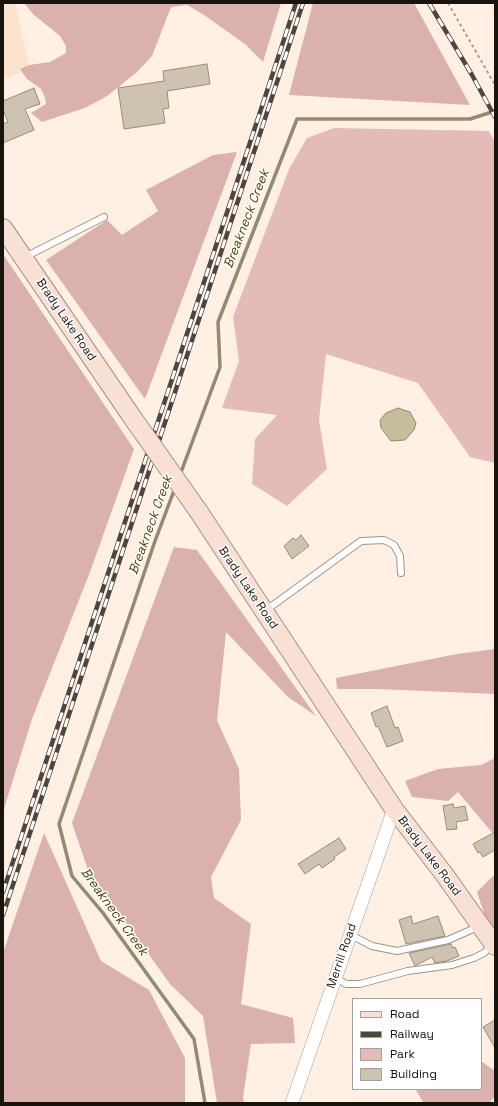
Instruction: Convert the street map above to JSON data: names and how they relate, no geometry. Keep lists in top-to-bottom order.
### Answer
{
  "streets": {
    "street": ["Brady Lake Road", "Merrill Road"]
  },
  "crossings": [
    ["Brady Lake Road", "Merrill Road"]
  ],
  "water": ["Breakneck Creek"],
  "legend": [
    "Road",
    "Railway",
    "Park",
    "Building"
  ]
}
